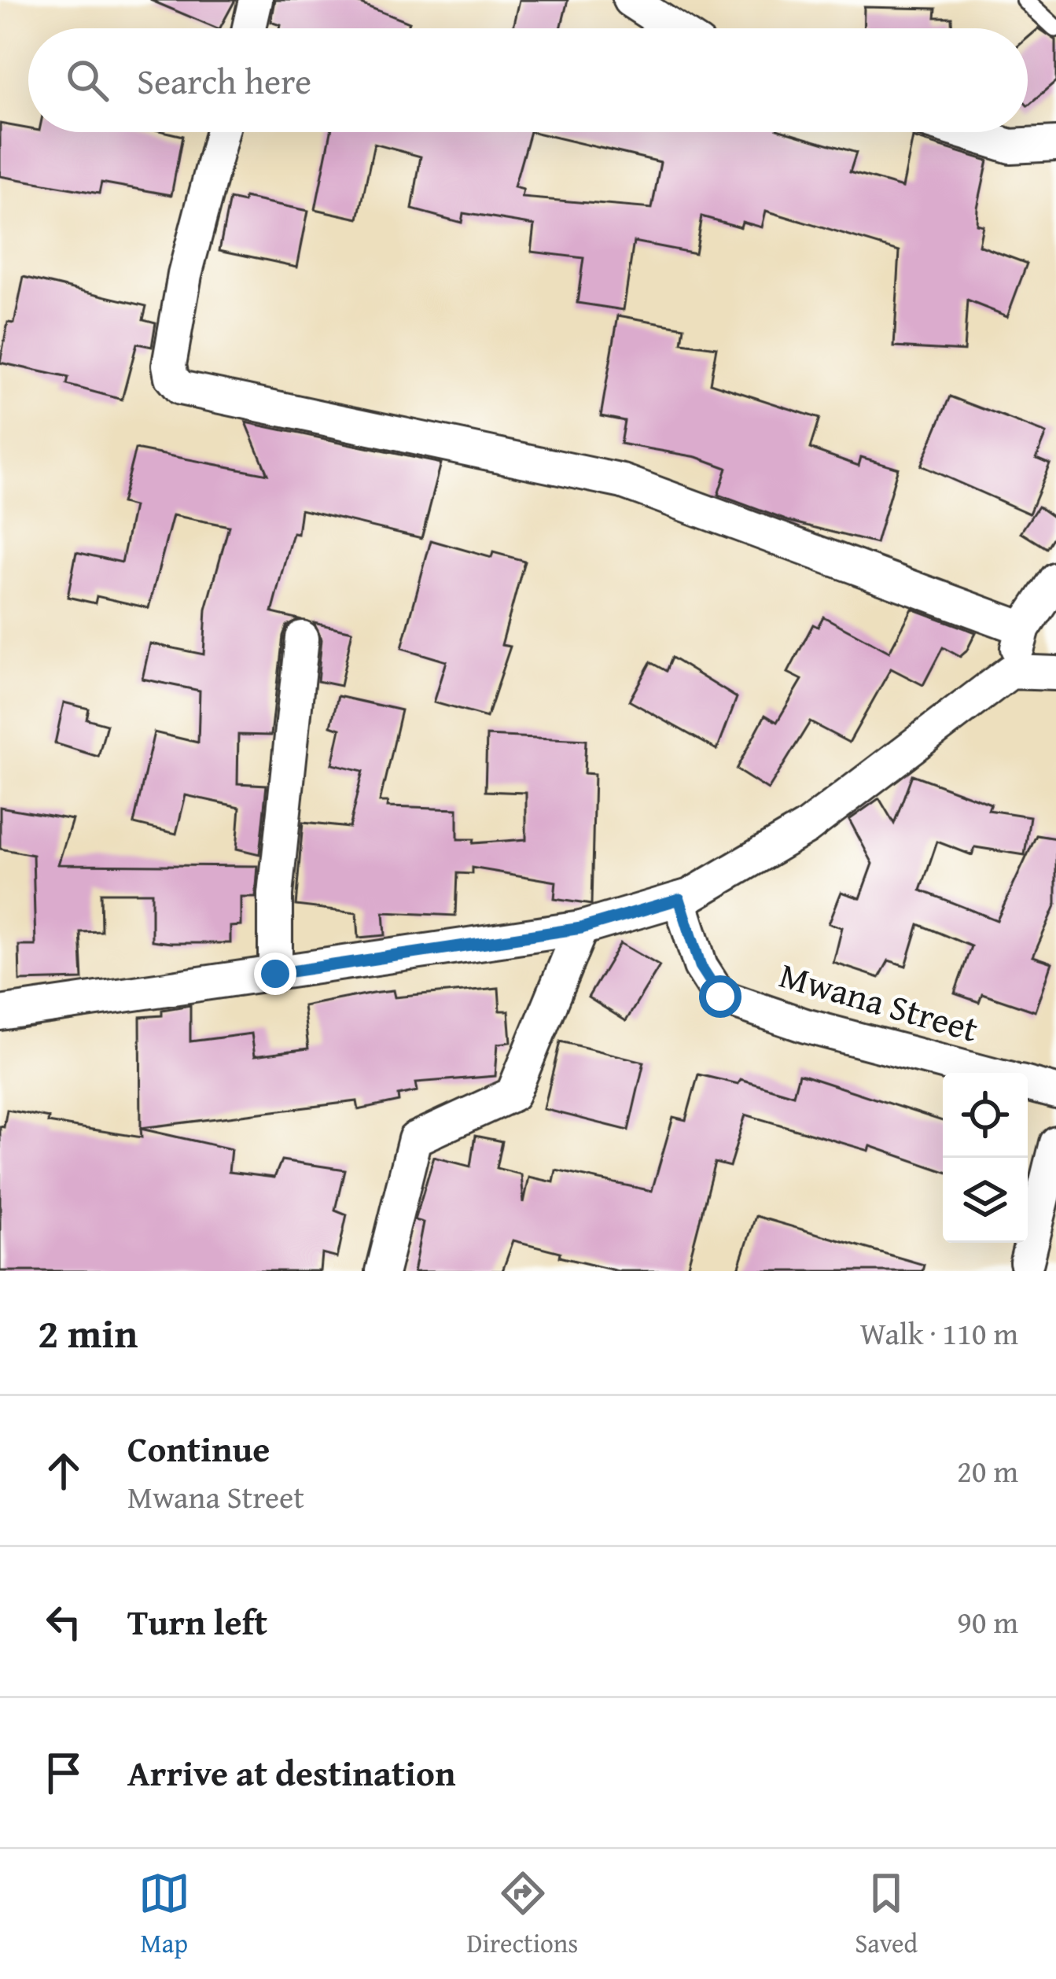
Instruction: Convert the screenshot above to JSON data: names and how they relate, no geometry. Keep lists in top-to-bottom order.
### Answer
{
  "streets": {
    "street": ["Mwana Street"]
  },
  "page": {
    "search": "Search here",
    "heading": ["2 min", "Walk · 110 m"],
    "list": [
      ["Continue", "Mwana Street", "20 m"],
      ["Turn left", "90 m"],
      "Arrive at destination"
    ],
    "nav": ["Map", "Directions", "Saved"]
  }
}
